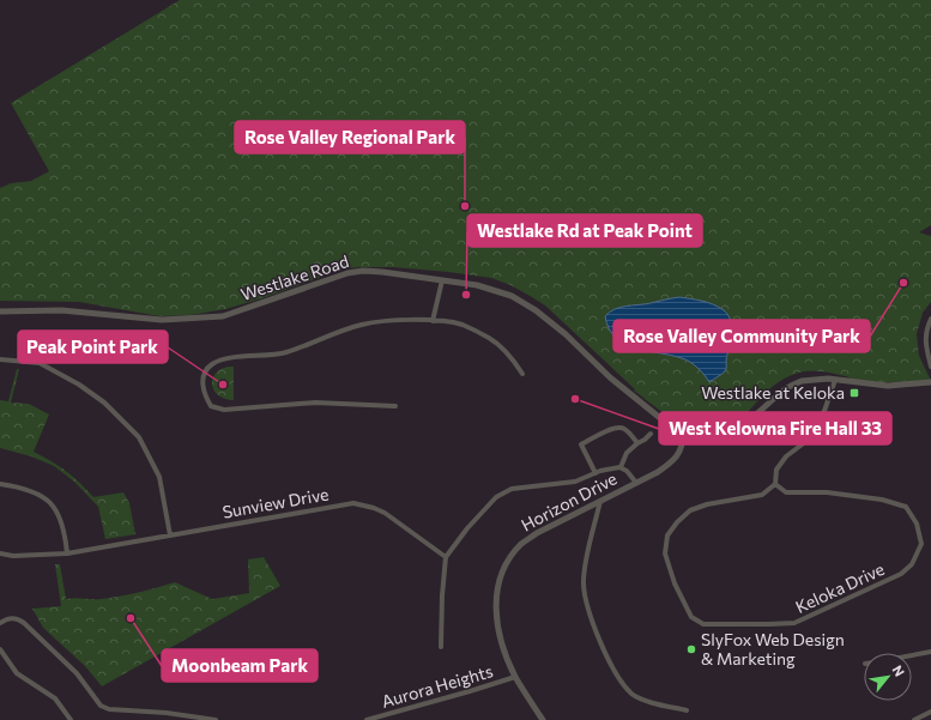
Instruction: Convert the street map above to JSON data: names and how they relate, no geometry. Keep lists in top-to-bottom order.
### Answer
{
  "streets": {
    "street": [
      "Westlake Road",
      "Horizon Drive",
      "Sunview Drive",
      "Keloka Drive",
      "Aurora Heights"
    ]
  },
  "crossings": [
    ["Westlake Road", "Horizon Drive"],
    ["Horizon Drive", "Aurora Heights"]
  ],
  "places": {
    "other": [
      "Rose Valley Regional Park",
      "Rose Valley Community Park",
      "Westlake Rd at Peak Point",
      "Peak Point Park",
      "West Kelowna Fire Hall 33",
      "Moonbeam Park",
      "SlyFox Web Design & Marketing"
    ],
    "transit": ["Westlake at Keloka"]
  },
  "north": "top right"
}
